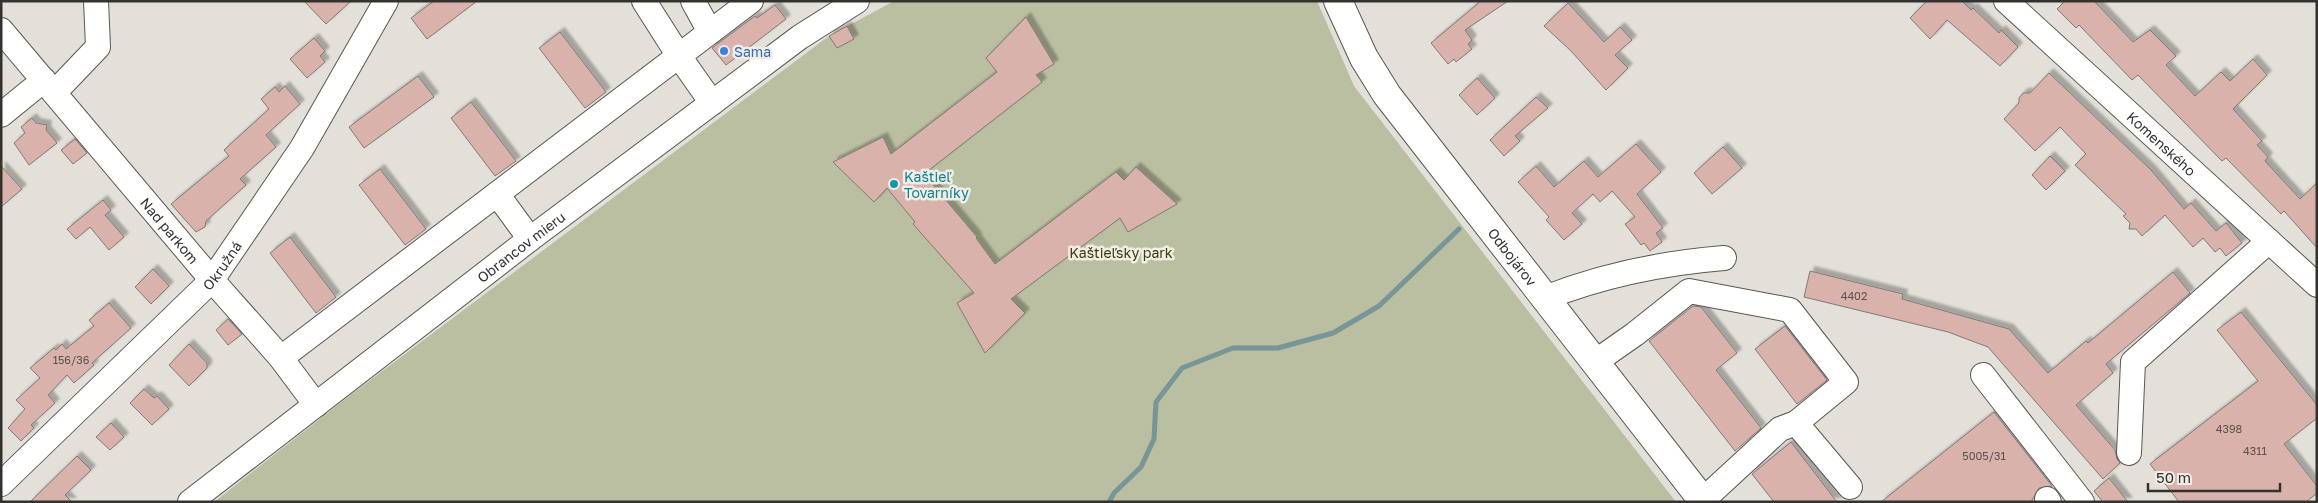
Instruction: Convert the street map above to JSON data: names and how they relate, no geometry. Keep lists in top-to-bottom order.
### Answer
{
  "streets": {
    "main road": ["Odbojárov"],
    "street": [
      "Komenského",
      "Nad parkom",
      "Obrancov mieru",
      "Okružná"
    ]
  },
  "crossings": [
    ["Nad parkom", "Obrancov mieru"],
    ["Nad parkom", "Okružná"]
  ],
  "parks": ["Kaštieľsky park"],
  "places": ["Sama", "Kaštieľ Tovarníky"],
  "house_numbers": [
    "4402",
    "156/36",
    "4398",
    "4311",
    "5005/31"
  ],
  "scale_bar": "50 m"
}
